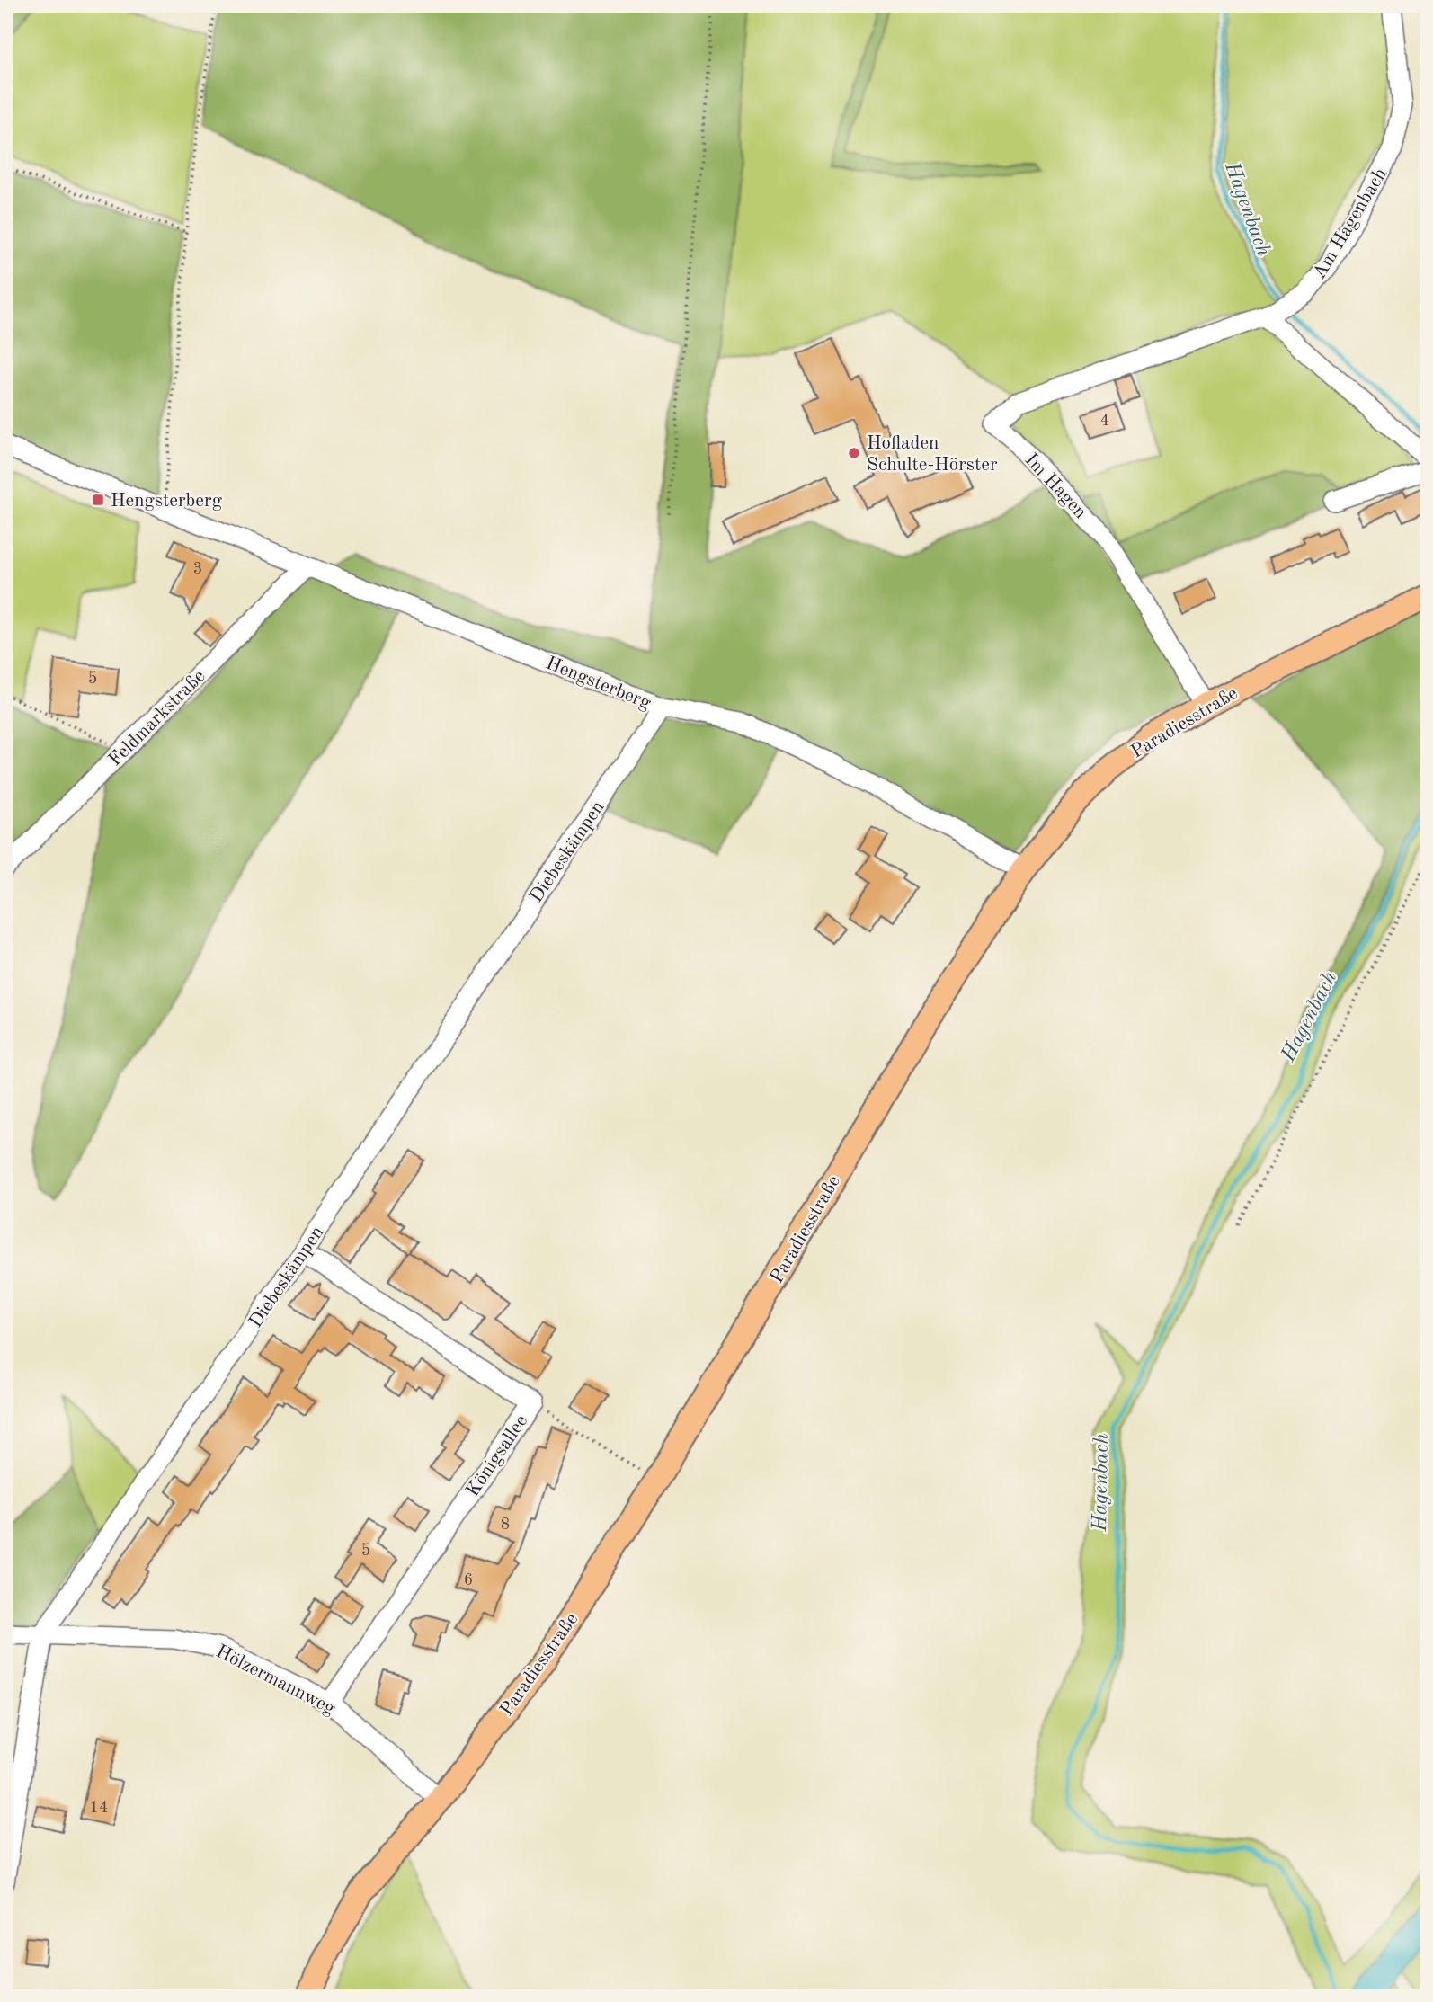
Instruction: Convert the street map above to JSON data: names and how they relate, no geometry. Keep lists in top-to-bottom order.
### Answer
{
  "streets": {
    "main road": ["Paradiesstraße"],
    "street": [
      "Am Hagenbach",
      "Im Hagen",
      "Hengsterberg",
      "Feldmarkstraße",
      "Diebeskämpen",
      "Königsallee",
      "Hölzermannweg"
    ]
  },
  "crossings": [
    ["Am Hagenbach", "Im Hagen"],
    ["Im Hagen", "Paradiesstraße"],
    ["Hengsterberg", "Feldmarkstraße"],
    ["Hengsterberg", "Paradiesstraße"],
    ["Hengsterberg", "Diebeskämpen"],
    ["Paradiesstraße", "Hölzermannweg"],
    ["Diebeskämpen", "Königsallee"],
    ["Diebeskämpen", "Hölzermannweg"],
    ["Königsallee", "Hölzermannweg"]
  ],
  "water": ["Hagenbach"],
  "places": {
    "other": ["Hofladen Schulte-Hörster"],
    "transit": ["Hengsterberg"]
  },
  "house_numbers": [
    "4",
    "3",
    "5",
    "8",
    "5",
    "6",
    "14"
  ]
}
